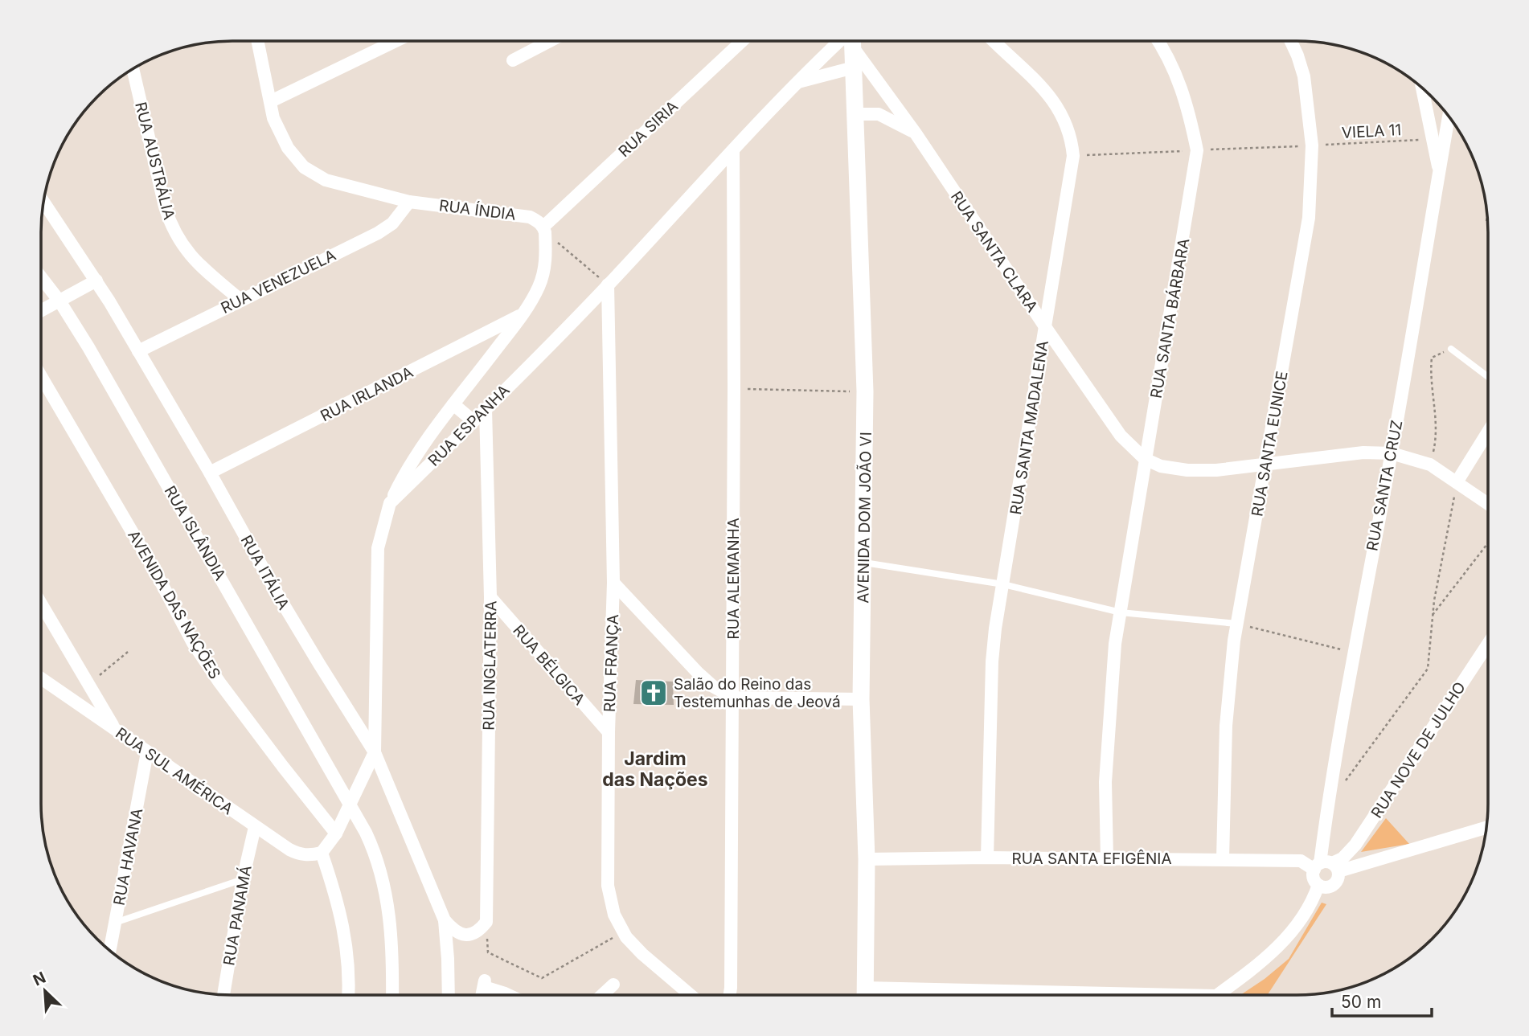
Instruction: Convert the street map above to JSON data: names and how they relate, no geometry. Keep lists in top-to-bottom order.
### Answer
{
  "streets": {
    "street": [
      "RUA SIRIA",
      "RUA AUSTRÁLIA",
      "RUA ÍNDIA",
      "RUA SANTA CLARA",
      "RUA VENEZUELA",
      "RUA SANTA BÁRBARA",
      "RUA IRLANDA",
      "RUA ESPANHA",
      "RUA SANTA MADALENA",
      "RUA SANTA EUNICE",
      "RUA SANTA CRUZ",
      "AVENIDA DOM JOÃO VI",
      "RUA ISLÂNDIA",
      "RUA ITÁLIA",
      "RUA ALEMANHA",
      "AVENIDA DAS NAÇÕES",
      "RUA FRANÇA",
      "RUA BÉLGICA",
      "RUA INGLATERRA",
      "RUA NOVE DE JULHO",
      "RUA SUL AMÉRICA",
      "RUA HAVANA",
      "RUA SANTA EFIGÊNIA",
      "RUA PANAMÁ"
    ],
    "path": ["VIELA 11"]
  },
  "crossings": [
    ["RUA SIRIA", "RUA ÍNDIA"],
    ["VIELA 11", "RUA SANTA EUNICE"],
    ["RUA AUSTRÁLIA", "RUA VENEZUELA"],
    ["RUA ÍNDIA", "RUA VENEZUELA"],
    ["RUA SANTA CLARA", "RUA SANTA BÁRBARA"],
    ["RUA SANTA CLARA", "RUA SANTA MADALENA"],
    ["RUA SANTA CLARA", "RUA SANTA EUNICE"],
    ["RUA SANTA CLARA", "RUA SANTA CRUZ"],
    ["RUA SANTA CLARA", "AVENIDA DOM JOÃO VI"],
    ["RUA VENEZUELA", "RUA ITÁLIA"],
    ["RUA SANTA BÁRBARA", "RUA SANTA EFIGÊNIA"],
    ["RUA IRLANDA", "RUA ITÁLIA"],
    ["RUA ESPANHA", "RUA ALEMANHA"],
    ["RUA ESPANHA", "RUA FRANÇA"],
    ["RUA ESPANHA", "RUA INGLATERRA"],
    ["RUA SANTA MADALENA", "RUA SANTA EFIGÊNIA"],
    ["RUA SANTA EUNICE", "RUA SANTA EFIGÊNIA"],
    ["RUA SANTA CRUZ", "RUA NOVE DE JULHO"],
    ["RUA SANTA CRUZ", "RUA SANTA EFIGÊNIA"],
    ["AVENIDA DOM JOÃO VI", "RUA SANTA EFIGÊNIA"],
    ["RUA FRANÇA", "RUA BÉLGICA"],
    ["RUA BÉLGICA", "RUA INGLATERRA"],
    ["RUA NOVE DE JULHO", "RUA SANTA EFIGÊNIA"],
    ["RUA SUL AMÉRICA", "RUA HAVANA"],
    ["RUA SUL AMÉRICA", "RUA PANAMÁ"]
  ],
  "districts": ["Jardim das Nações"],
  "places": {
    "church": ["Salão do Reino das Testemunhas de Jeová"]
  },
  "scale_bar": "50 m",
  "north": "top left"
}
